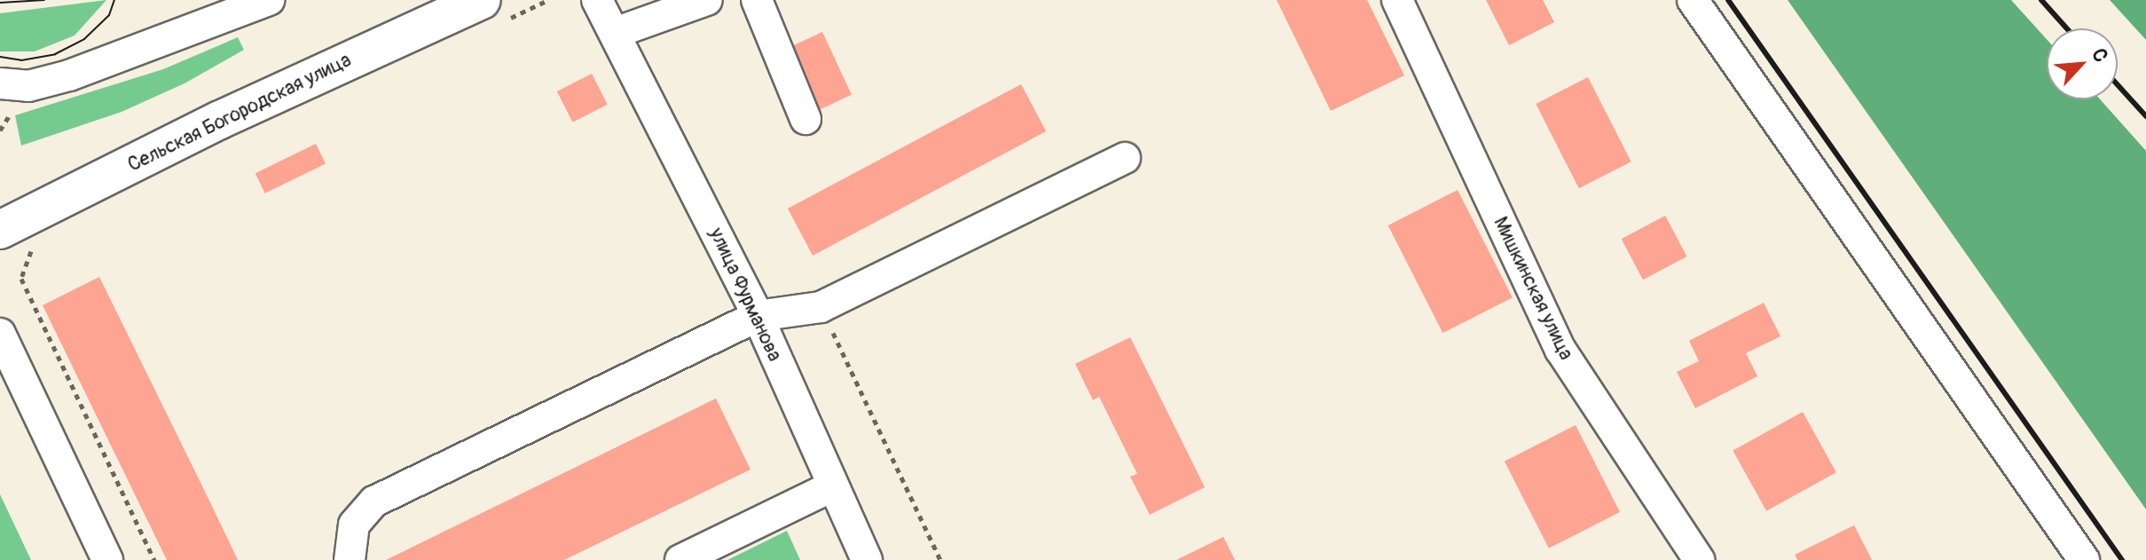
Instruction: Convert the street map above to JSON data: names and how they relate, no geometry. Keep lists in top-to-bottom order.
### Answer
{
  "streets": {
    "main road": ["Сельская Богородская улица"],
    "street": ["Мишкинская улица", "улица Фурманова"]
  },
  "north": "top right"
}
